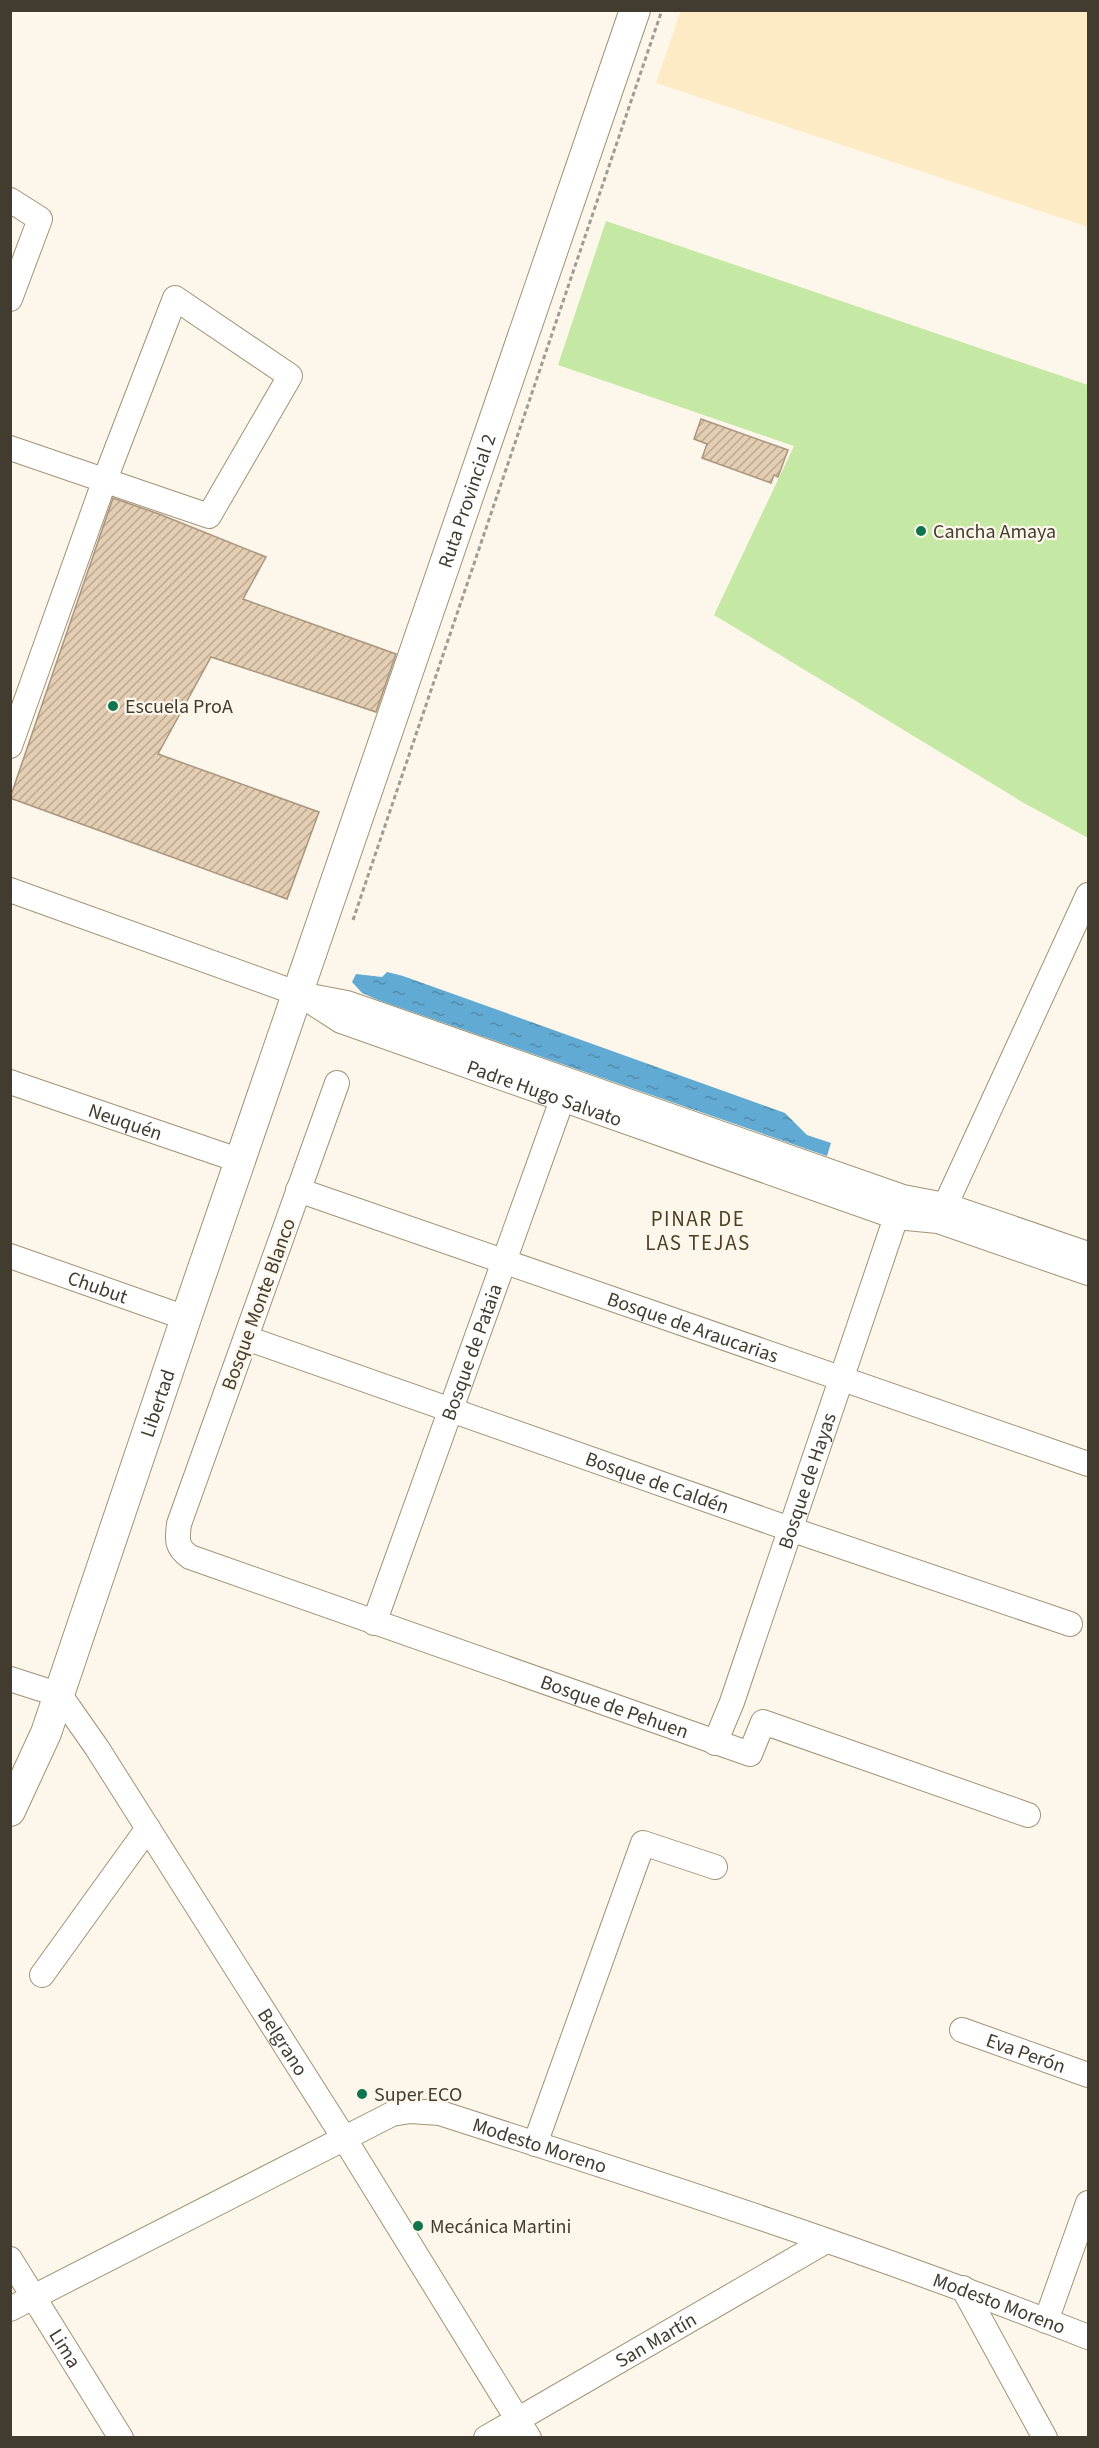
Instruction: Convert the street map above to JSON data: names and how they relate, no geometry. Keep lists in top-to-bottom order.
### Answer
{
  "streets": {
    "main road": ["Ruta Provincial 2", "Libertad"],
    "street": [
      "Padre Hugo Salvato",
      "Neuquén",
      "Chubut",
      "Bosque Monte Blanco",
      "Bosque de Araucarias",
      "Bosque de Pataia",
      "Bosque de Hayas",
      "Bosque de Caldén",
      "Bosque de Pehuen",
      "Belgrano",
      "Eva Perón",
      "Modesto Moreno",
      "San Martín",
      "Lima"
    ]
  },
  "crossings": [
    ["Ruta Provincial 2", "Padre Hugo Salvato"],
    ["Ruta Provincial 2", "Libertad"],
    ["Padre Hugo Salvato", "Bosque de Pataia"],
    ["Padre Hugo Salvato", "Libertad"],
    ["Padre Hugo Salvato", "Bosque de Hayas"],
    ["Neuquén", "Libertad"],
    ["Chubut", "Libertad"],
    ["Bosque Monte Blanco", "Bosque de Araucarias"],
    ["Bosque Monte Blanco", "Bosque de Caldén"],
    ["Bosque Monte Blanco", "Bosque de Pehuen"],
    ["Bosque de Araucarias", "Bosque de Pataia"],
    ["Bosque de Araucarias", "Bosque de Hayas"],
    ["Bosque de Pataia", "Bosque de Caldén"],
    ["Bosque de Pataia", "Bosque de Pehuen"],
    ["Libertad", "Belgrano"],
    ["Bosque de Hayas", "Bosque de Caldén"],
    ["Bosque de Hayas", "Bosque de Pehuen"],
    ["Belgrano", "Modesto Moreno"],
    ["Belgrano", "San Martín"],
    ["Modesto Moreno", "San Martín"],
    ["Modesto Moreno", "Lima"]
  ],
  "districts": ["PINAR DE LAS TEJAS"],
  "places": [
    "Cancha Amaya",
    "Escuela ProA",
    "Super ECO",
    "Mecánica Martini"
  ]
}
